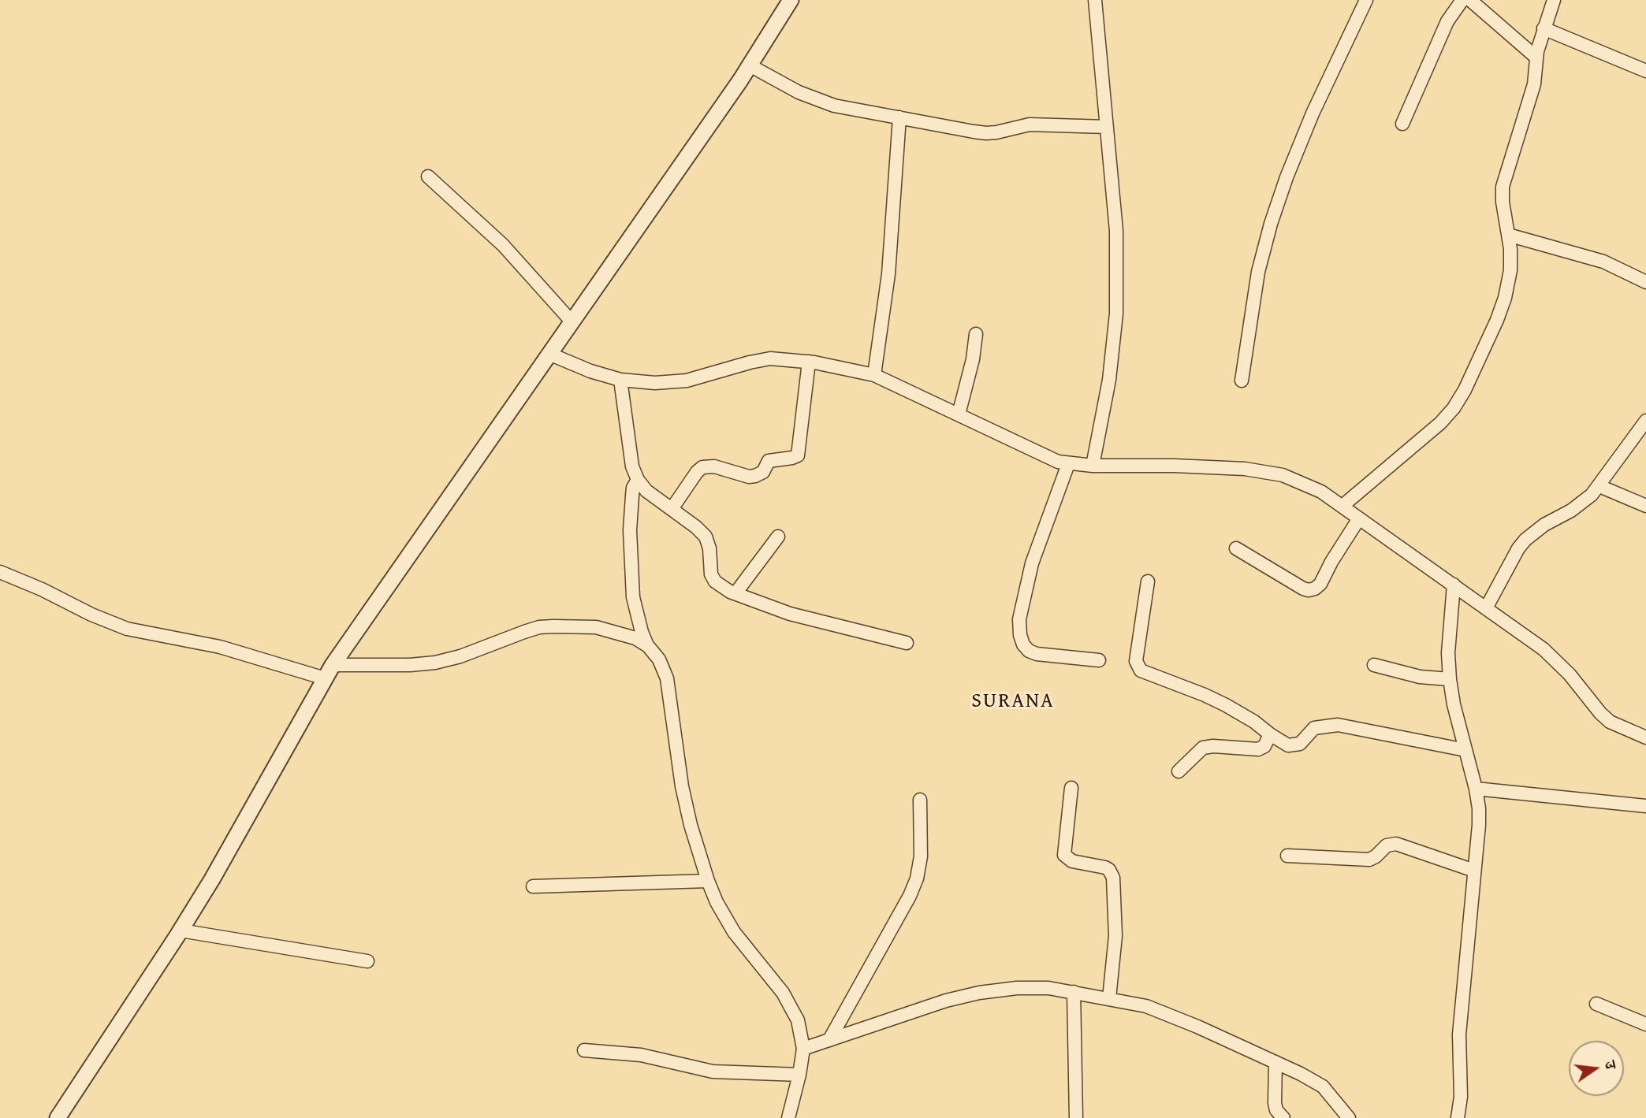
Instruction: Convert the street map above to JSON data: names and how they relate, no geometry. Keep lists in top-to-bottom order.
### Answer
{
  "districts": ["SURANA"],
  "north": "right"
}
